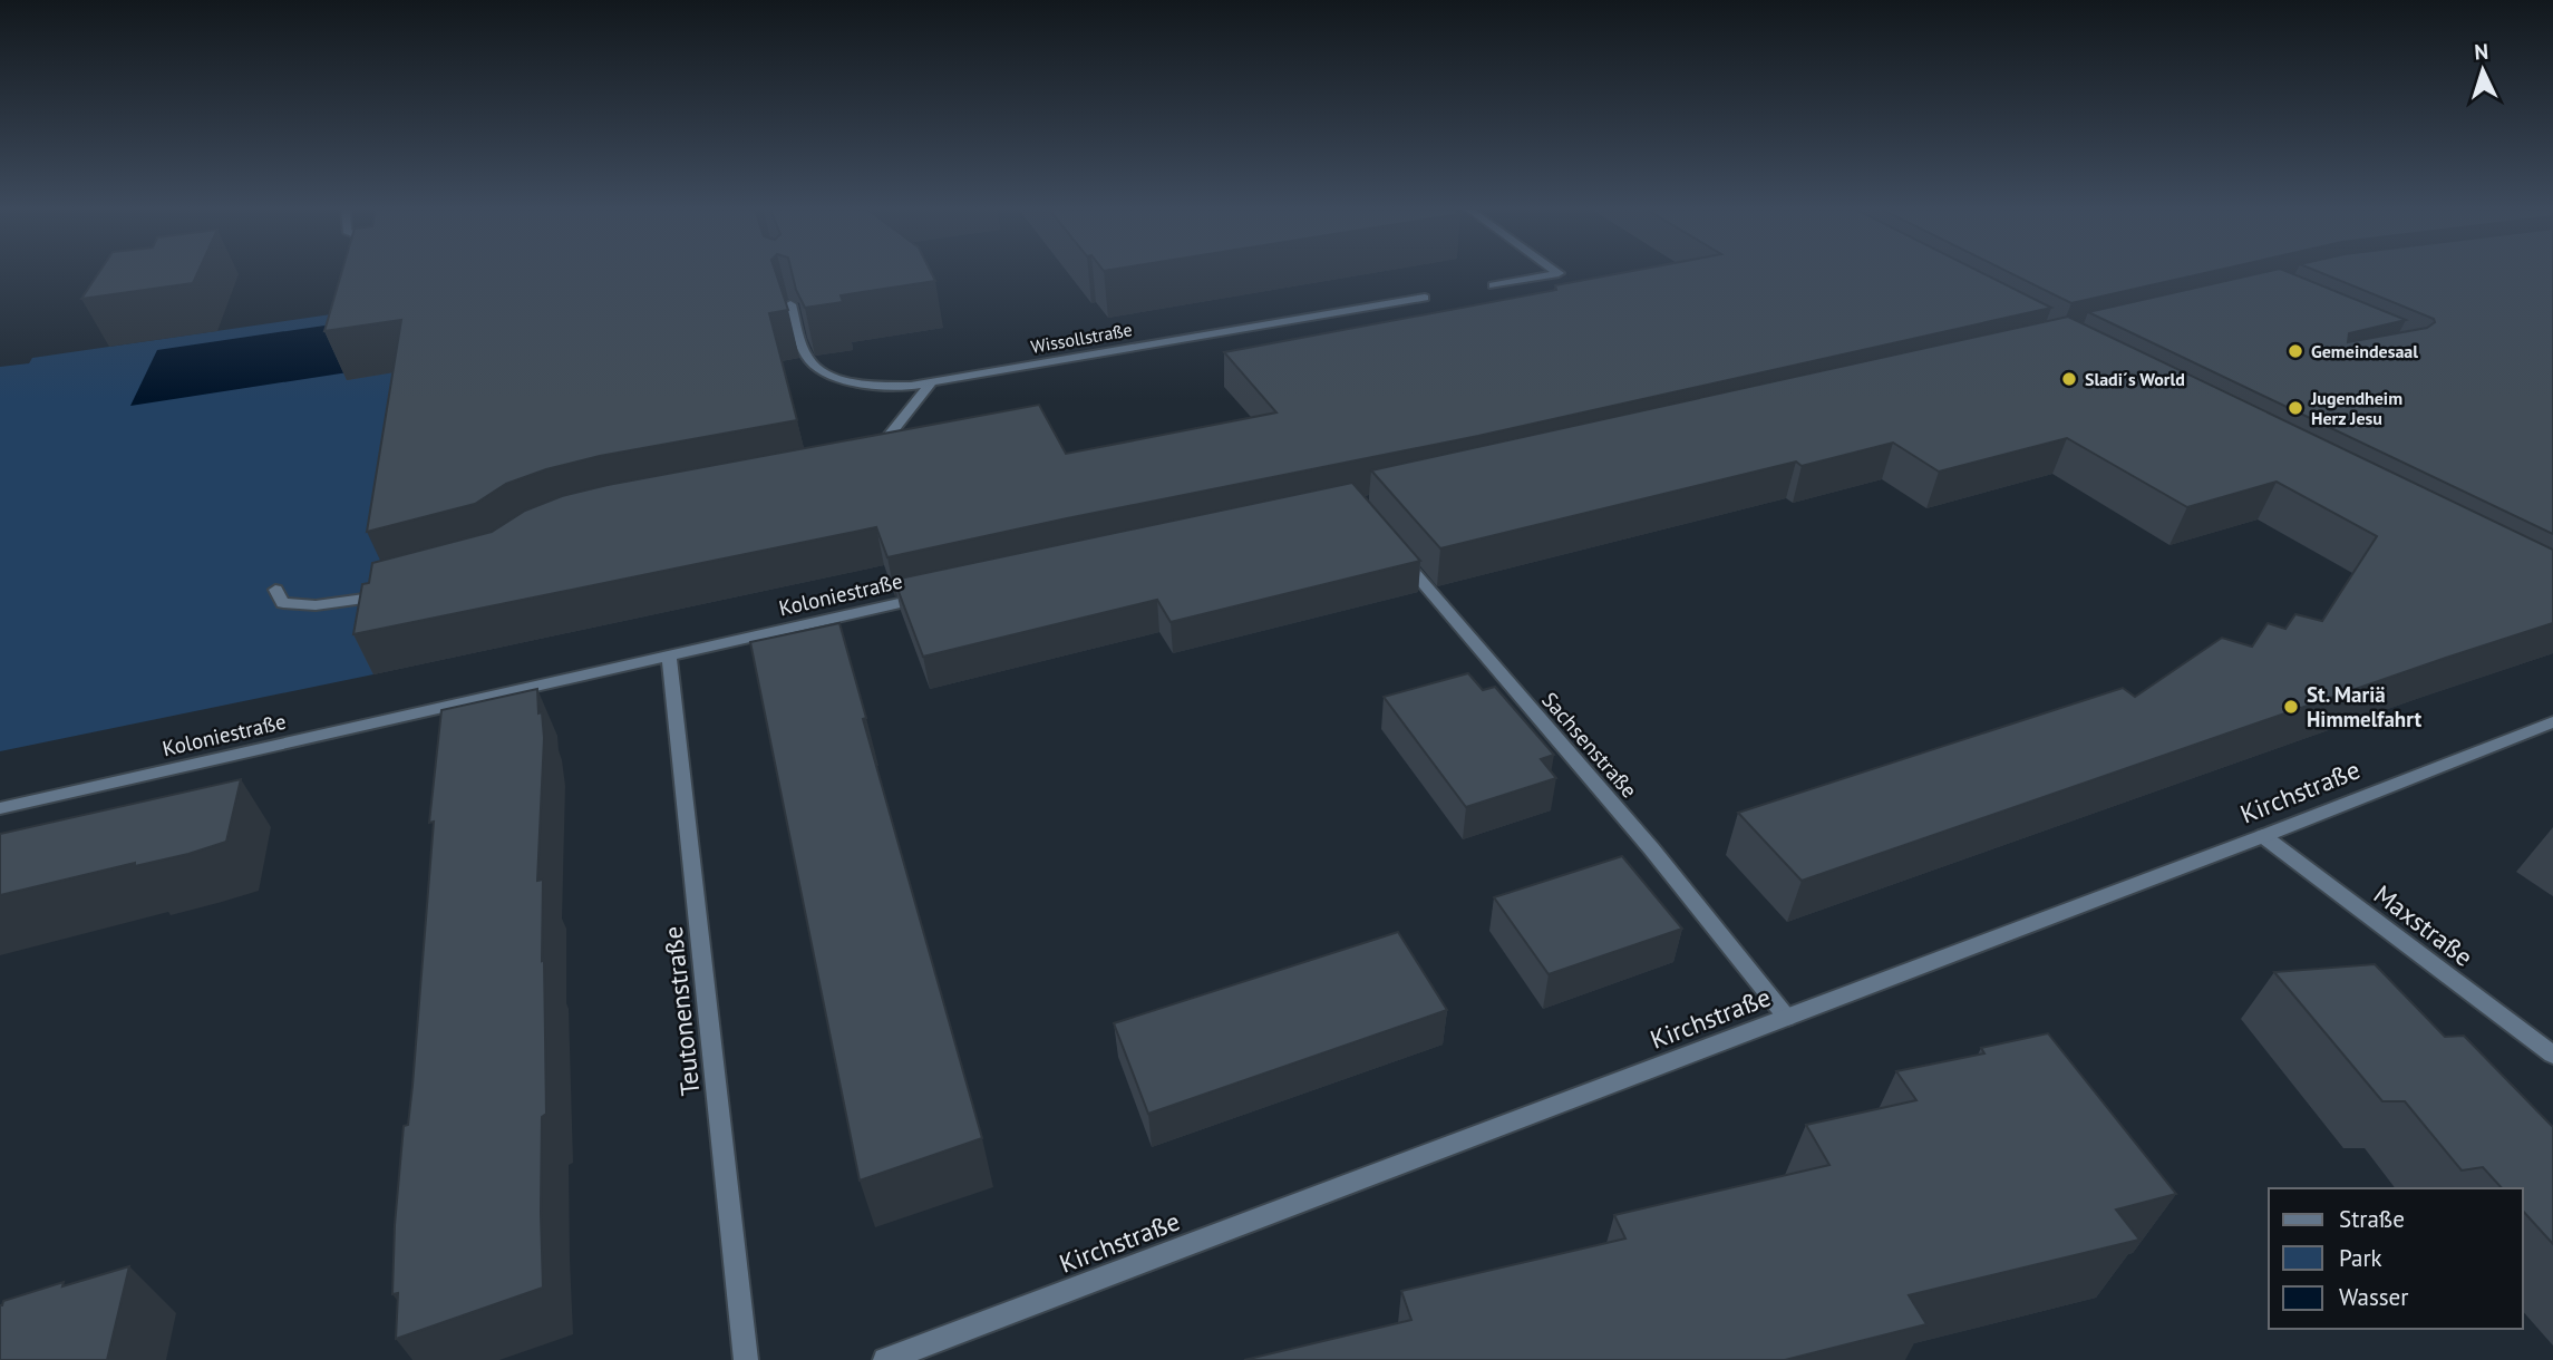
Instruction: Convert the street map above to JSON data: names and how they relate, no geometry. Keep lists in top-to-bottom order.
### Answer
{
  "streets": {
    "street": [
      "Wissollstraße",
      "Koloniestraße",
      "Sachsenstraße",
      "Kirchstraße",
      "Maxstraße",
      "Teutonenstraße"
    ]
  },
  "crossings": [
    ["Koloniestraße", "Teutonenstraße"],
    ["Sachsenstraße", "Kirchstraße"],
    ["Kirchstraße", "Maxstraße"]
  ],
  "places": [
    "Gemeindesaal",
    "Sladi´s World",
    "Jugendheim Herz Jesu",
    "St. Mariä Himmelfahrt"
  ],
  "legend": ["Straße", "Park", "Wasser"],
  "north": "top"
}
